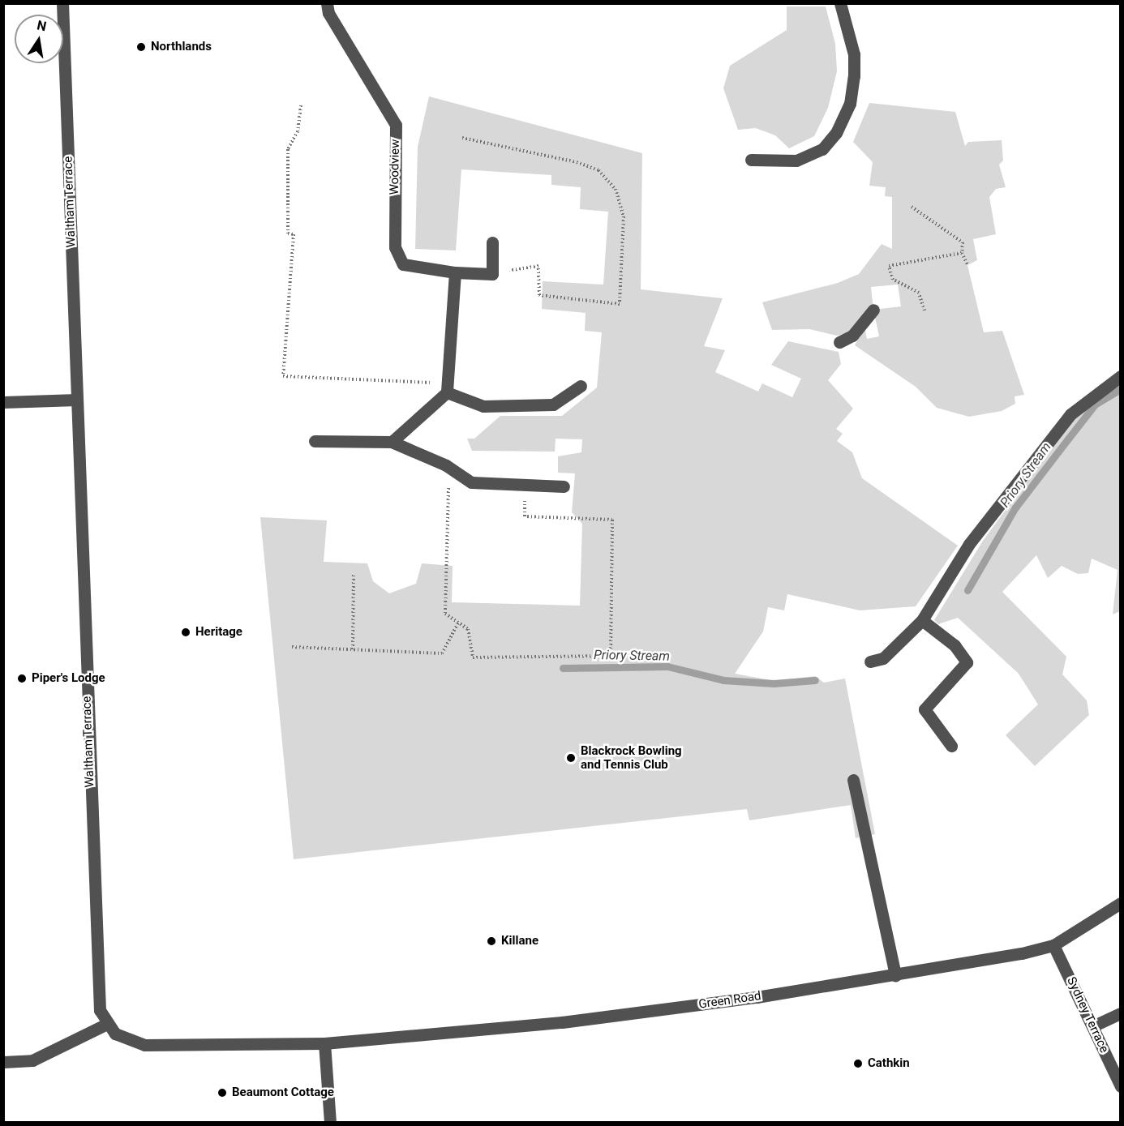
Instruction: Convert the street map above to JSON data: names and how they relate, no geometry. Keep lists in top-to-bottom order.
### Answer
{
  "streets": {
    "street": [
      "Woodview",
      "Waltham Terrace",
      "Green Road",
      "Sydney Terrace"
    ]
  },
  "crossings": [
    ["Green Road", "Sydney Terrace"]
  ],
  "water": ["Priory Stream"],
  "places": [
    "Northlands",
    "Heritage",
    "Piper's Lodge",
    "Blackrock Bowling and Tennis Club",
    "Killane",
    "Cathkin",
    "Beaumont Cottage"
  ],
  "north": "top"
}
